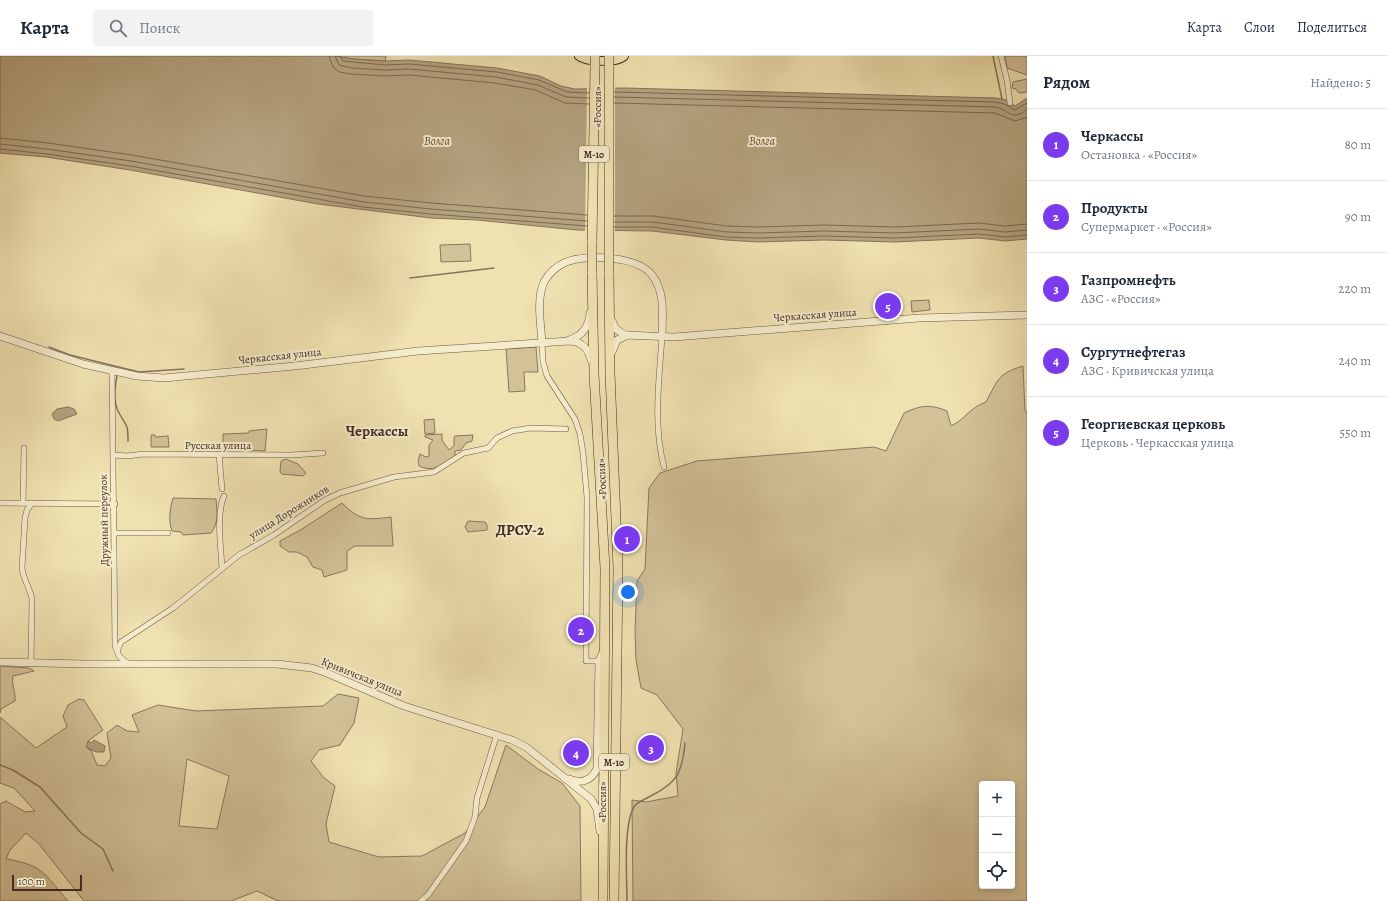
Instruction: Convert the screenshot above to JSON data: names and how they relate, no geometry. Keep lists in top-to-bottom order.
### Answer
{
  "streets": {
    "highway": ["«Россия»", "М-10"],
    "street": [
      "Черкасская улица",
      "Русская улица",
      "улица Дорожников",
      "Дружный переулок",
      "Кривичская улица"
    ]
  },
  "crossings": [
    ["«Россия»", "Черкасская улица"],
    ["«Россия»", "Кривичская улица"],
    ["Черкасская улица", "Дружный переулок"],
    ["Русская улица", "Дружный переулок"],
    ["улица Дорожников", "Дружный переулок"]
  ],
  "districts": ["Черкассы", "ДРСУ-2"],
  "water": ["Волга"],
  "scale_bar": "100 m",
  "page": {
    "header": "Карта",
    "search": "Поиск",
    "nav": ["Карта", "Слои", "Поделиться"],
    "heading": ["Рядом", "Найдено: 5"],
    "list": [
      {
        "mark": "1",
        "name": "Черкассы",
        "note": "Остановка · «Россия»",
        "value": "80 m"
      },
      {
        "mark": "2",
        "name": "Продукты",
        "note": "Супермаркет · «Россия»",
        "value": "90 m"
      },
      {
        "mark": "3",
        "name": "Газпромнефть",
        "note": "АЗС · «Россия»",
        "value": "220 m"
      },
      {
        "mark": "4",
        "name": "Сургутнефтегаз",
        "note": "АЗС · Кривичская улица",
        "value": "240 m"
      },
      {
        "mark": "5",
        "name": "Георгиевская церковь",
        "note": "Церковь · Черкасская улица",
        "value": "550 m"
      }
    ],
    "pins": [
      "5",
      "1",
      "2",
      "3",
      "4"
    ],
    "map_buttons": ["+", "−"],
    "scale": "100 m"
  }
}
